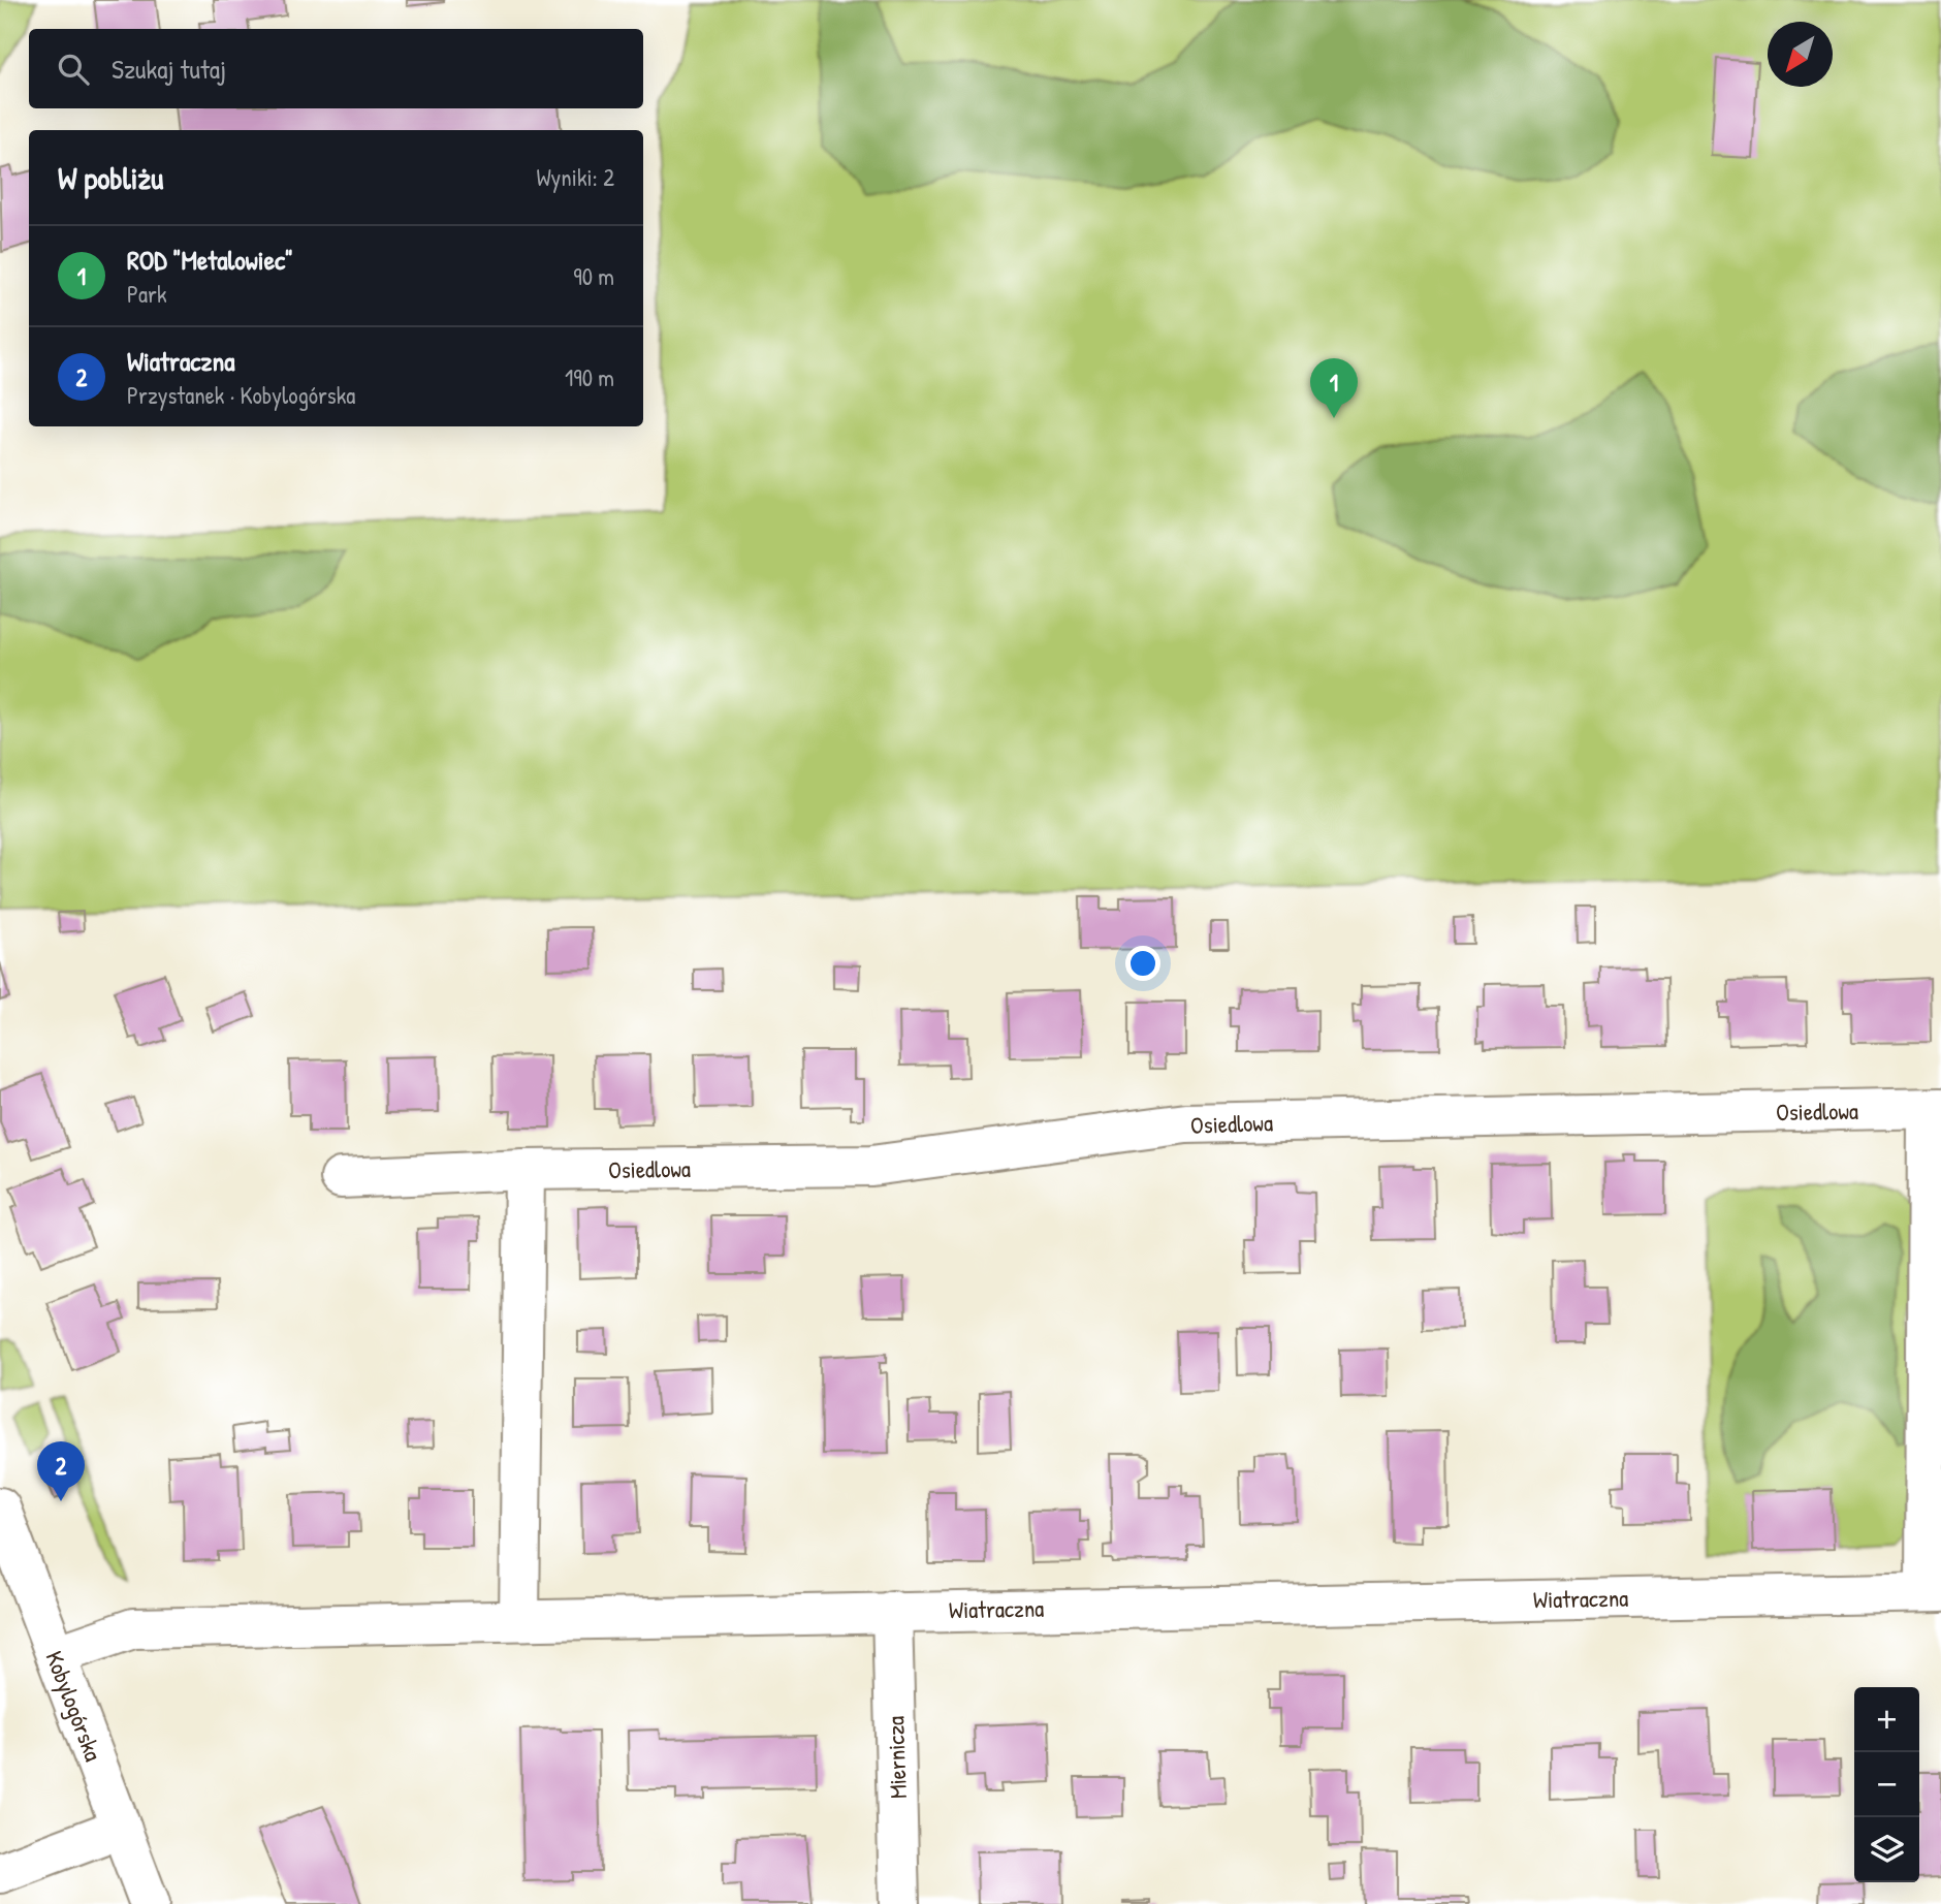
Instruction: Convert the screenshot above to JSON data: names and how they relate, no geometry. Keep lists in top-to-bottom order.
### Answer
{
  "streets": {
    "street": [
      "Osiedlowa",
      "Wiatraczna",
      "Kobylogórska",
      "Miernicza"
    ]
  },
  "crossings": [
    ["Wiatraczna", "Kobylogórska"],
    ["Wiatraczna", "Miernicza"]
  ],
  "north": "bottom left",
  "page": {
    "search": "Szukaj tutaj",
    "heading": ["W pobliżu", "Wyniki: 2"],
    "list": [
      {
        "mark": "1",
        "name": "ROD \"Metalowiec\"",
        "note": "Park",
        "value": "90 m"
      },
      {
        "mark": "2",
        "name": "Wiatraczna",
        "note": "Przystanek · Kobylogórska",
        "value": "190 m"
      }
    ],
    "pins": ["1", "2"],
    "map_buttons": ["+", "−"]
  }
}
